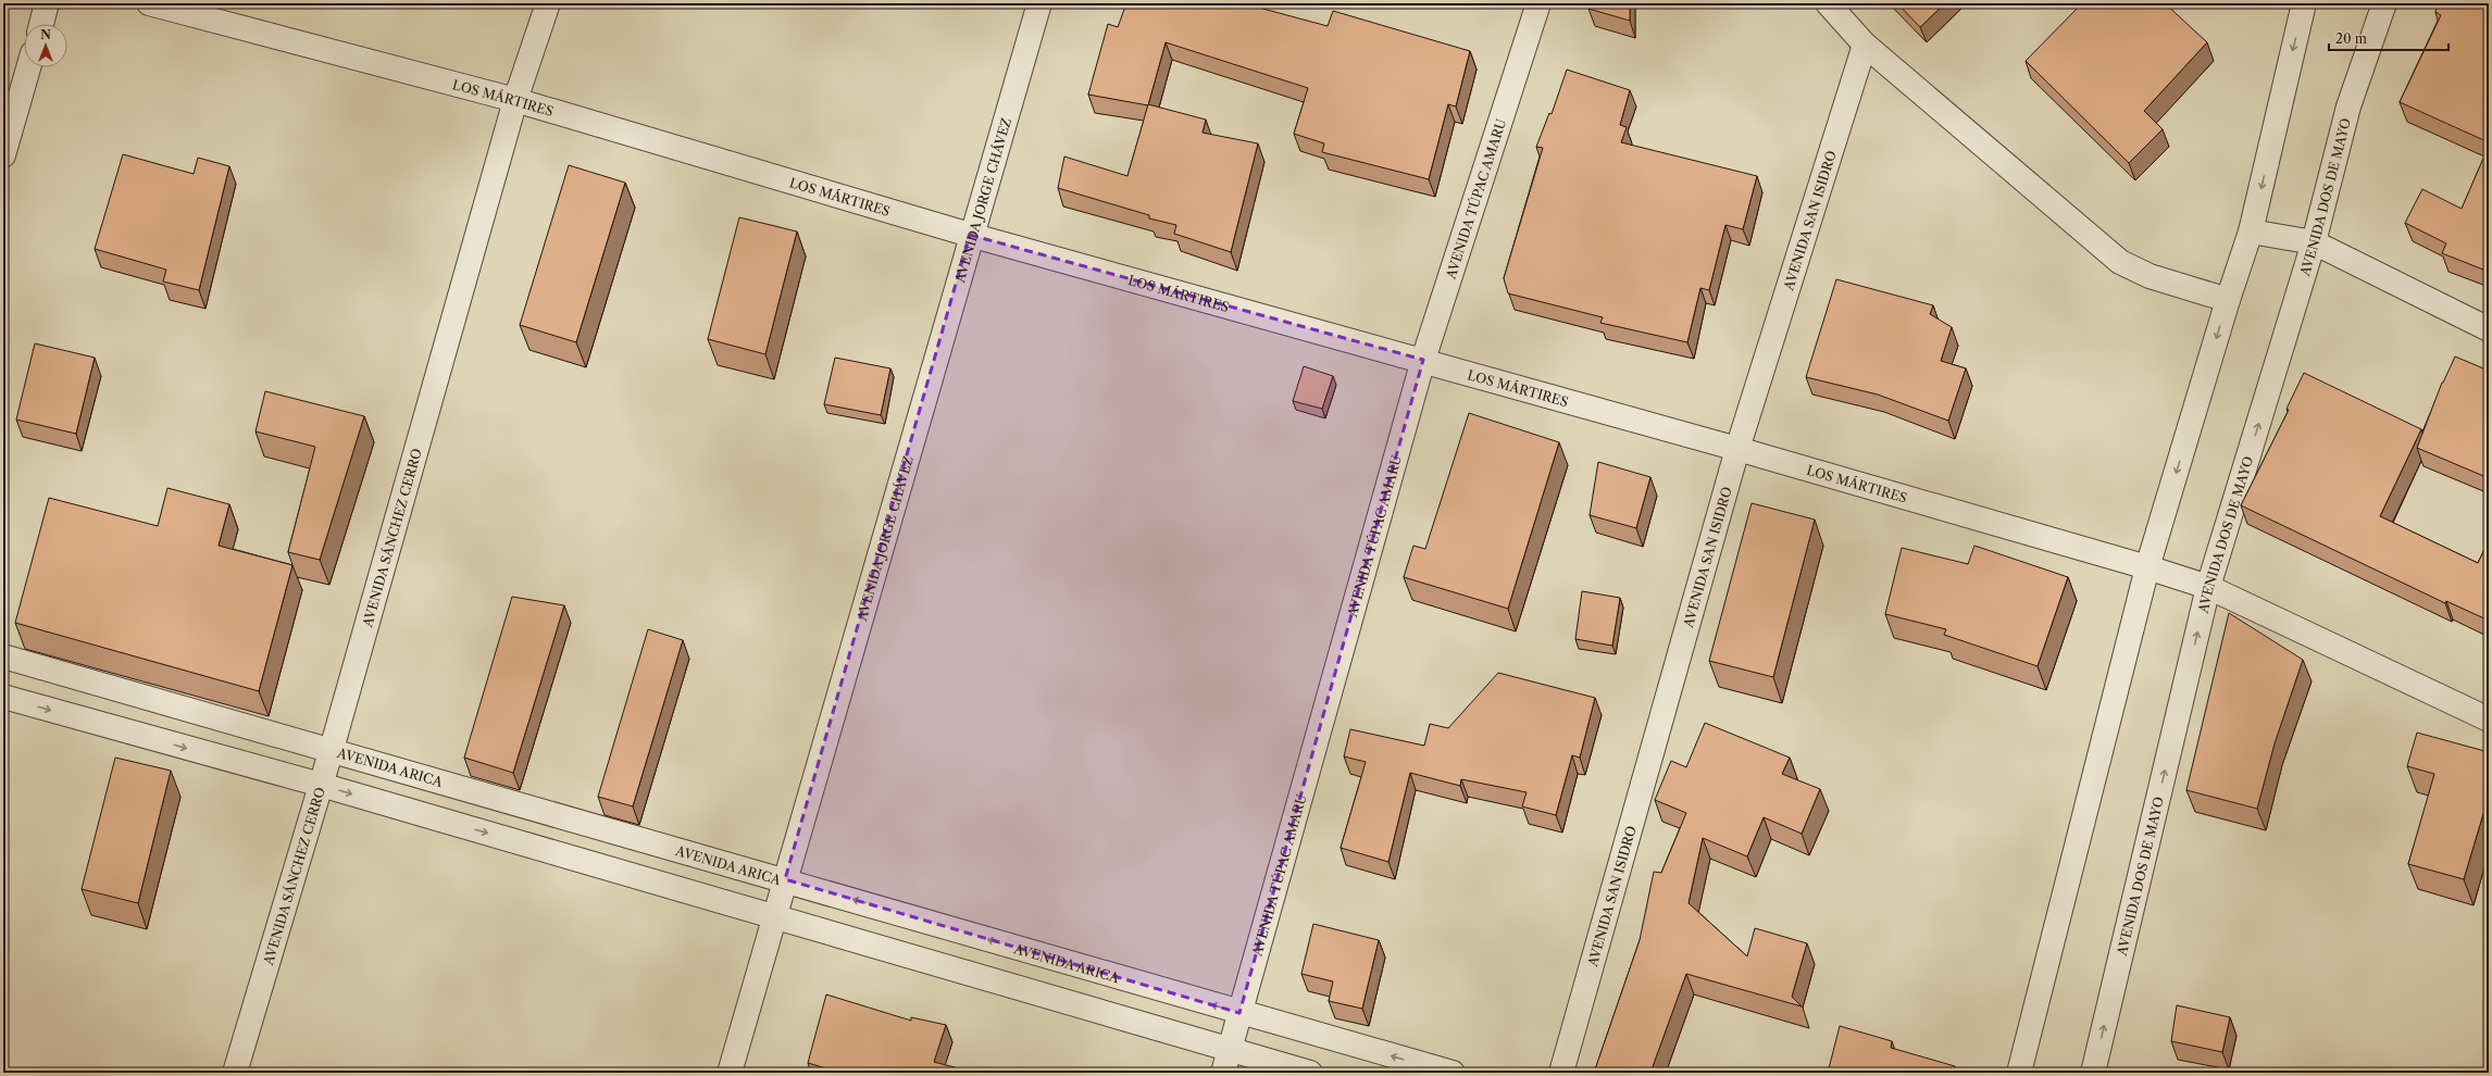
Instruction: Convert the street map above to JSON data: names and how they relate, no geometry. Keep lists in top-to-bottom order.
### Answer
{
  "streets": {
    "street": [
      "LOS MÁRTIRES",
      "AVENIDA DOS DE MAYO",
      "AVENIDA JORGE CHÁVEZ",
      "AVENIDA TÚPAC AMARU",
      "AVENIDA SAN ISIDRO",
      "AVENIDA SÁNCHEZ CERRO",
      "AVENIDA ARICA"
    ]
  },
  "crossings": [
    ["LOS MÁRTIRES", "AVENIDA DOS DE MAYO"],
    ["LOS MÁRTIRES", "AVENIDA JORGE CHÁVEZ"],
    ["LOS MÁRTIRES", "AVENIDA TÚPAC AMARU"],
    ["LOS MÁRTIRES", "AVENIDA SAN ISIDRO"],
    ["LOS MÁRTIRES", "AVENIDA SÁNCHEZ CERRO"],
    ["AVENIDA JORGE CHÁVEZ", "AVENIDA ARICA"],
    ["AVENIDA TÚPAC AMARU", "AVENIDA ARICA"],
    ["AVENIDA SÁNCHEZ CERRO", "AVENIDA ARICA"]
  ],
  "scale_bar": "20 m",
  "north": "top"
}
